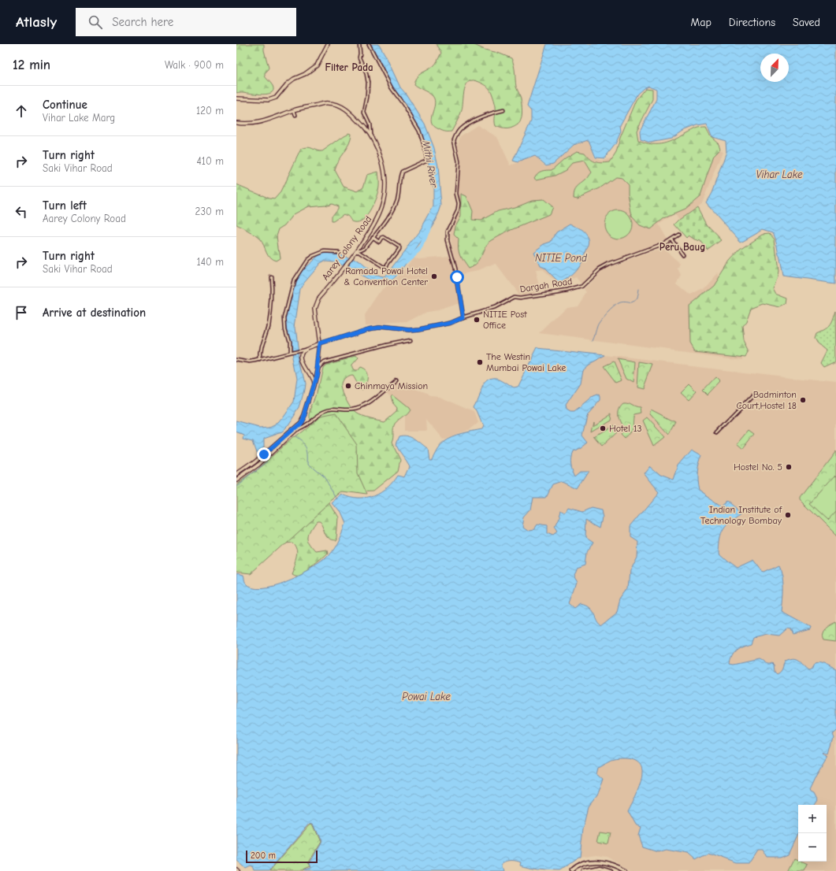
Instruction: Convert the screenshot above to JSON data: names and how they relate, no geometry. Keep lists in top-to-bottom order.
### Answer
{
  "streets": {
    "main road": ["Aarey Colony Road"],
    "street": ["Dargah Road"]
  },
  "crossings": [
    ["Aarey Colony Road", "Dargah Road"]
  ],
  "districts": ["Filter Pada", "Peru Baug"],
  "water": [
    "Mithi River",
    "Vihar Lake",
    "NITIE Pond",
    "Powai Lake"
  ],
  "places": [
    "Ramada Powai Hotel & Convention Center",
    "NITIE Post Office",
    "The Westin Mumbai Powai Lake",
    "Chinmaya Mission",
    "Badminton Court,Hostel 18",
    "Hotel 13",
    "Hostel No. 5",
    "Indian Institute of Technology Bombay"
  ],
  "scale_bar": "200 m",
  "north": "top right",
  "page": {
    "header": "Atlasly",
    "search": "Search here",
    "nav": ["Map", "Directions", "Saved"],
    "heading": ["12 min", "Walk · 900 m"],
    "list": [
      ["Continue", "Vihar Lake Marg", "120 m"],
      ["Turn right", "Saki Vihar Road", "410 m"],
      ["Turn left", "Aarey Colony Road", "230 m"],
      ["Turn right", "Saki Vihar Road", "140 m"],
      "Arrive at destination"
    ],
    "map_buttons": ["+", "−"],
    "scale": "200 m"
  }
}
